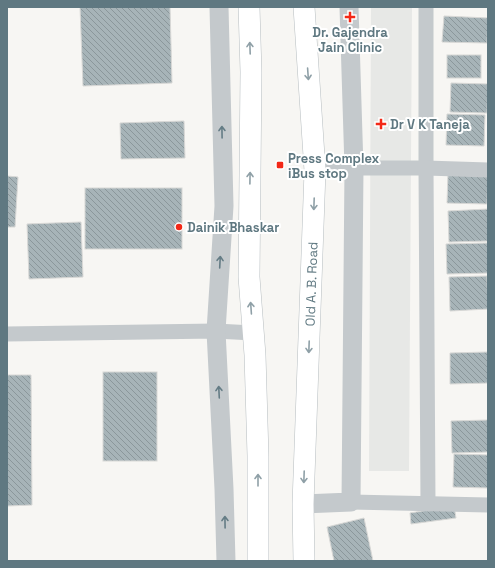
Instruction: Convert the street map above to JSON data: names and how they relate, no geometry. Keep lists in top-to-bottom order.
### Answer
{
  "streets": {
    "main road": ["Old A. B. Road"]
  },
  "places": {
    "health": ["Dr. Gajendra Jain Clinic", "Dr V K Taneja"],
    "transit": ["Press Complex iBus stop"],
    "other": ["Dainik Bhaskar"]
  }
}
